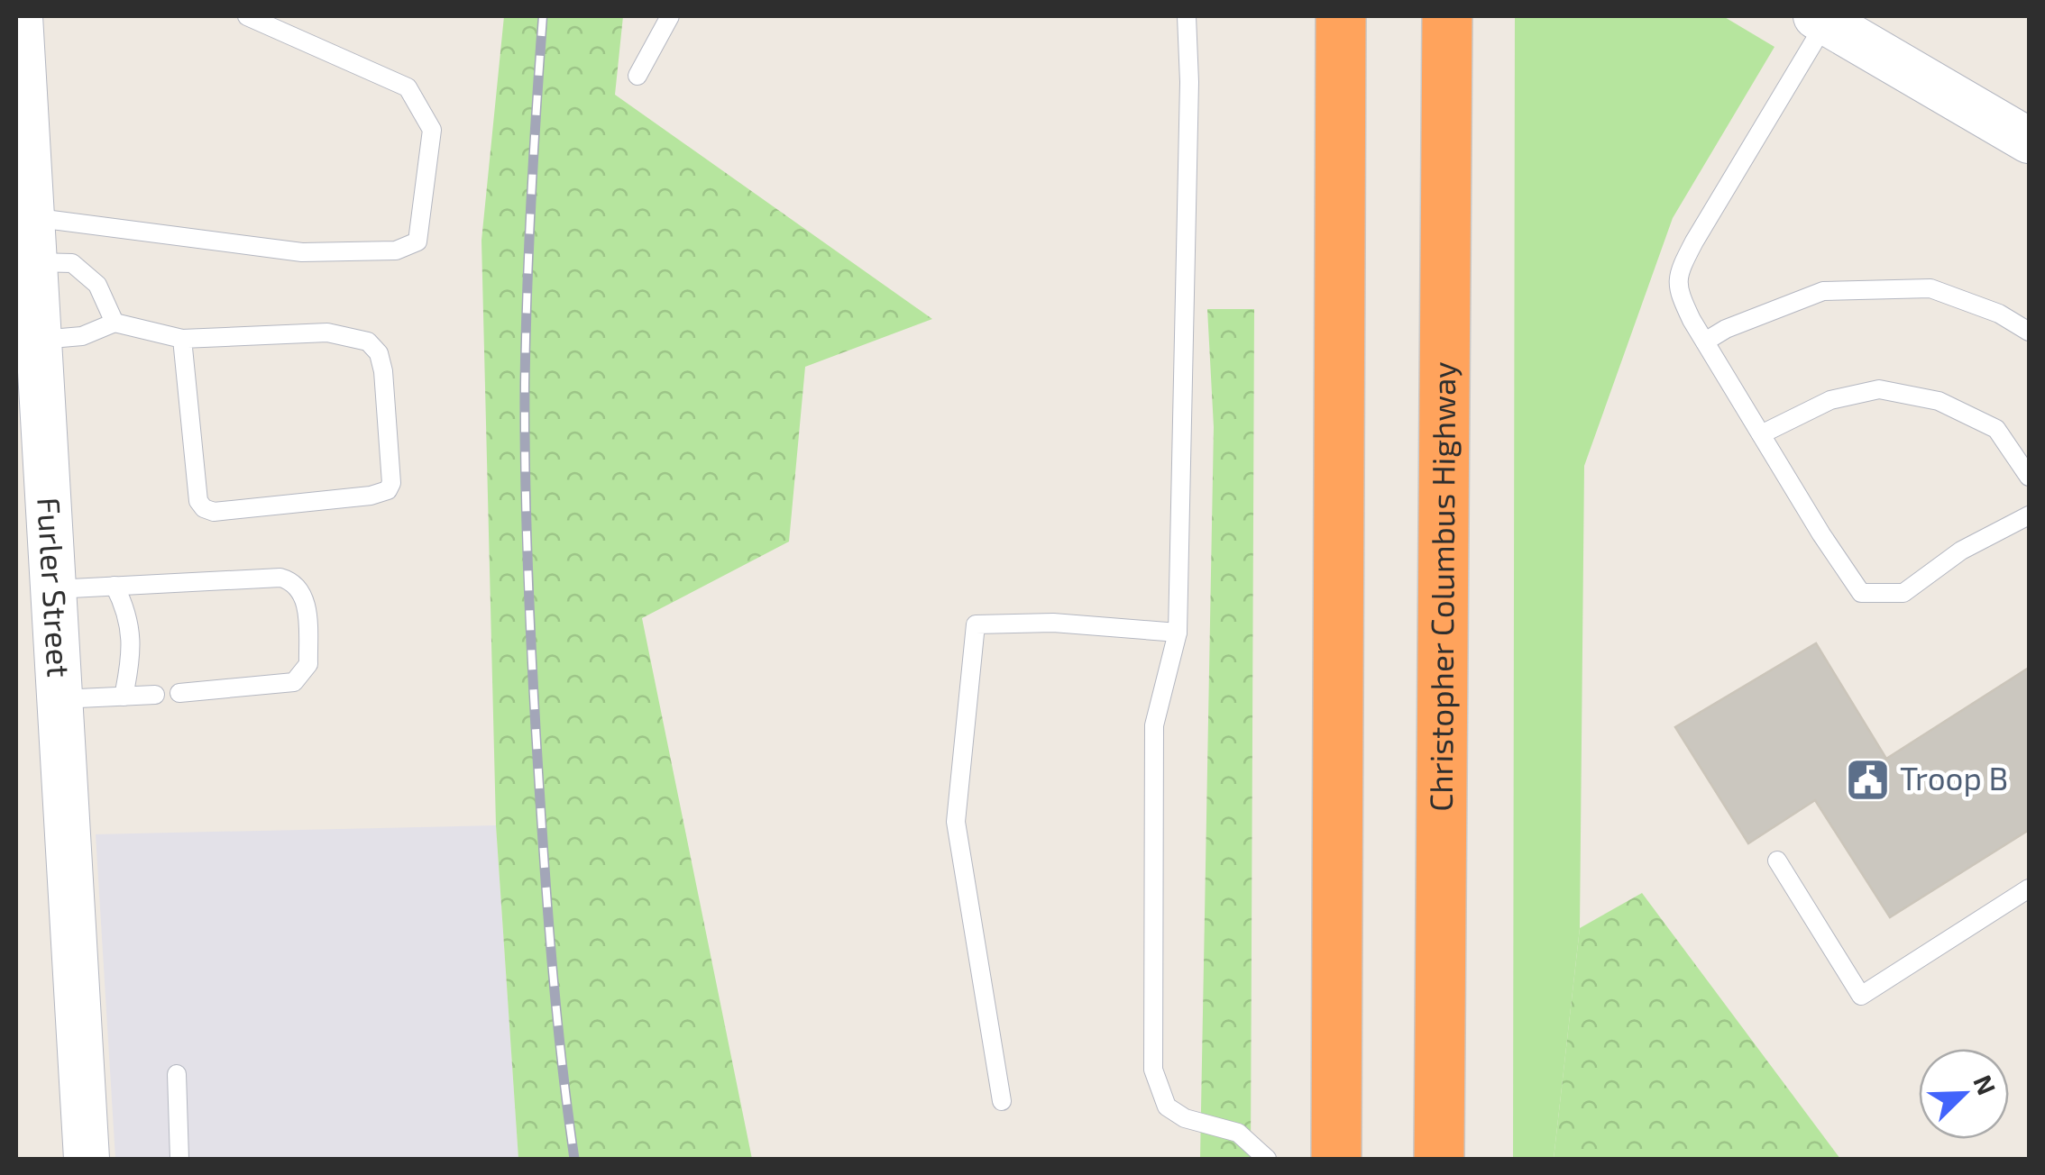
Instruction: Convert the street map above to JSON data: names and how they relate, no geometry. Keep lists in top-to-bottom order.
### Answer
{
  "streets": {
    "highway": ["Christopher Columbus Highway"],
    "street": ["Furler Street"]
  },
  "places": {
    "public building": ["Troop B"]
  },
  "north": "top right"
}
